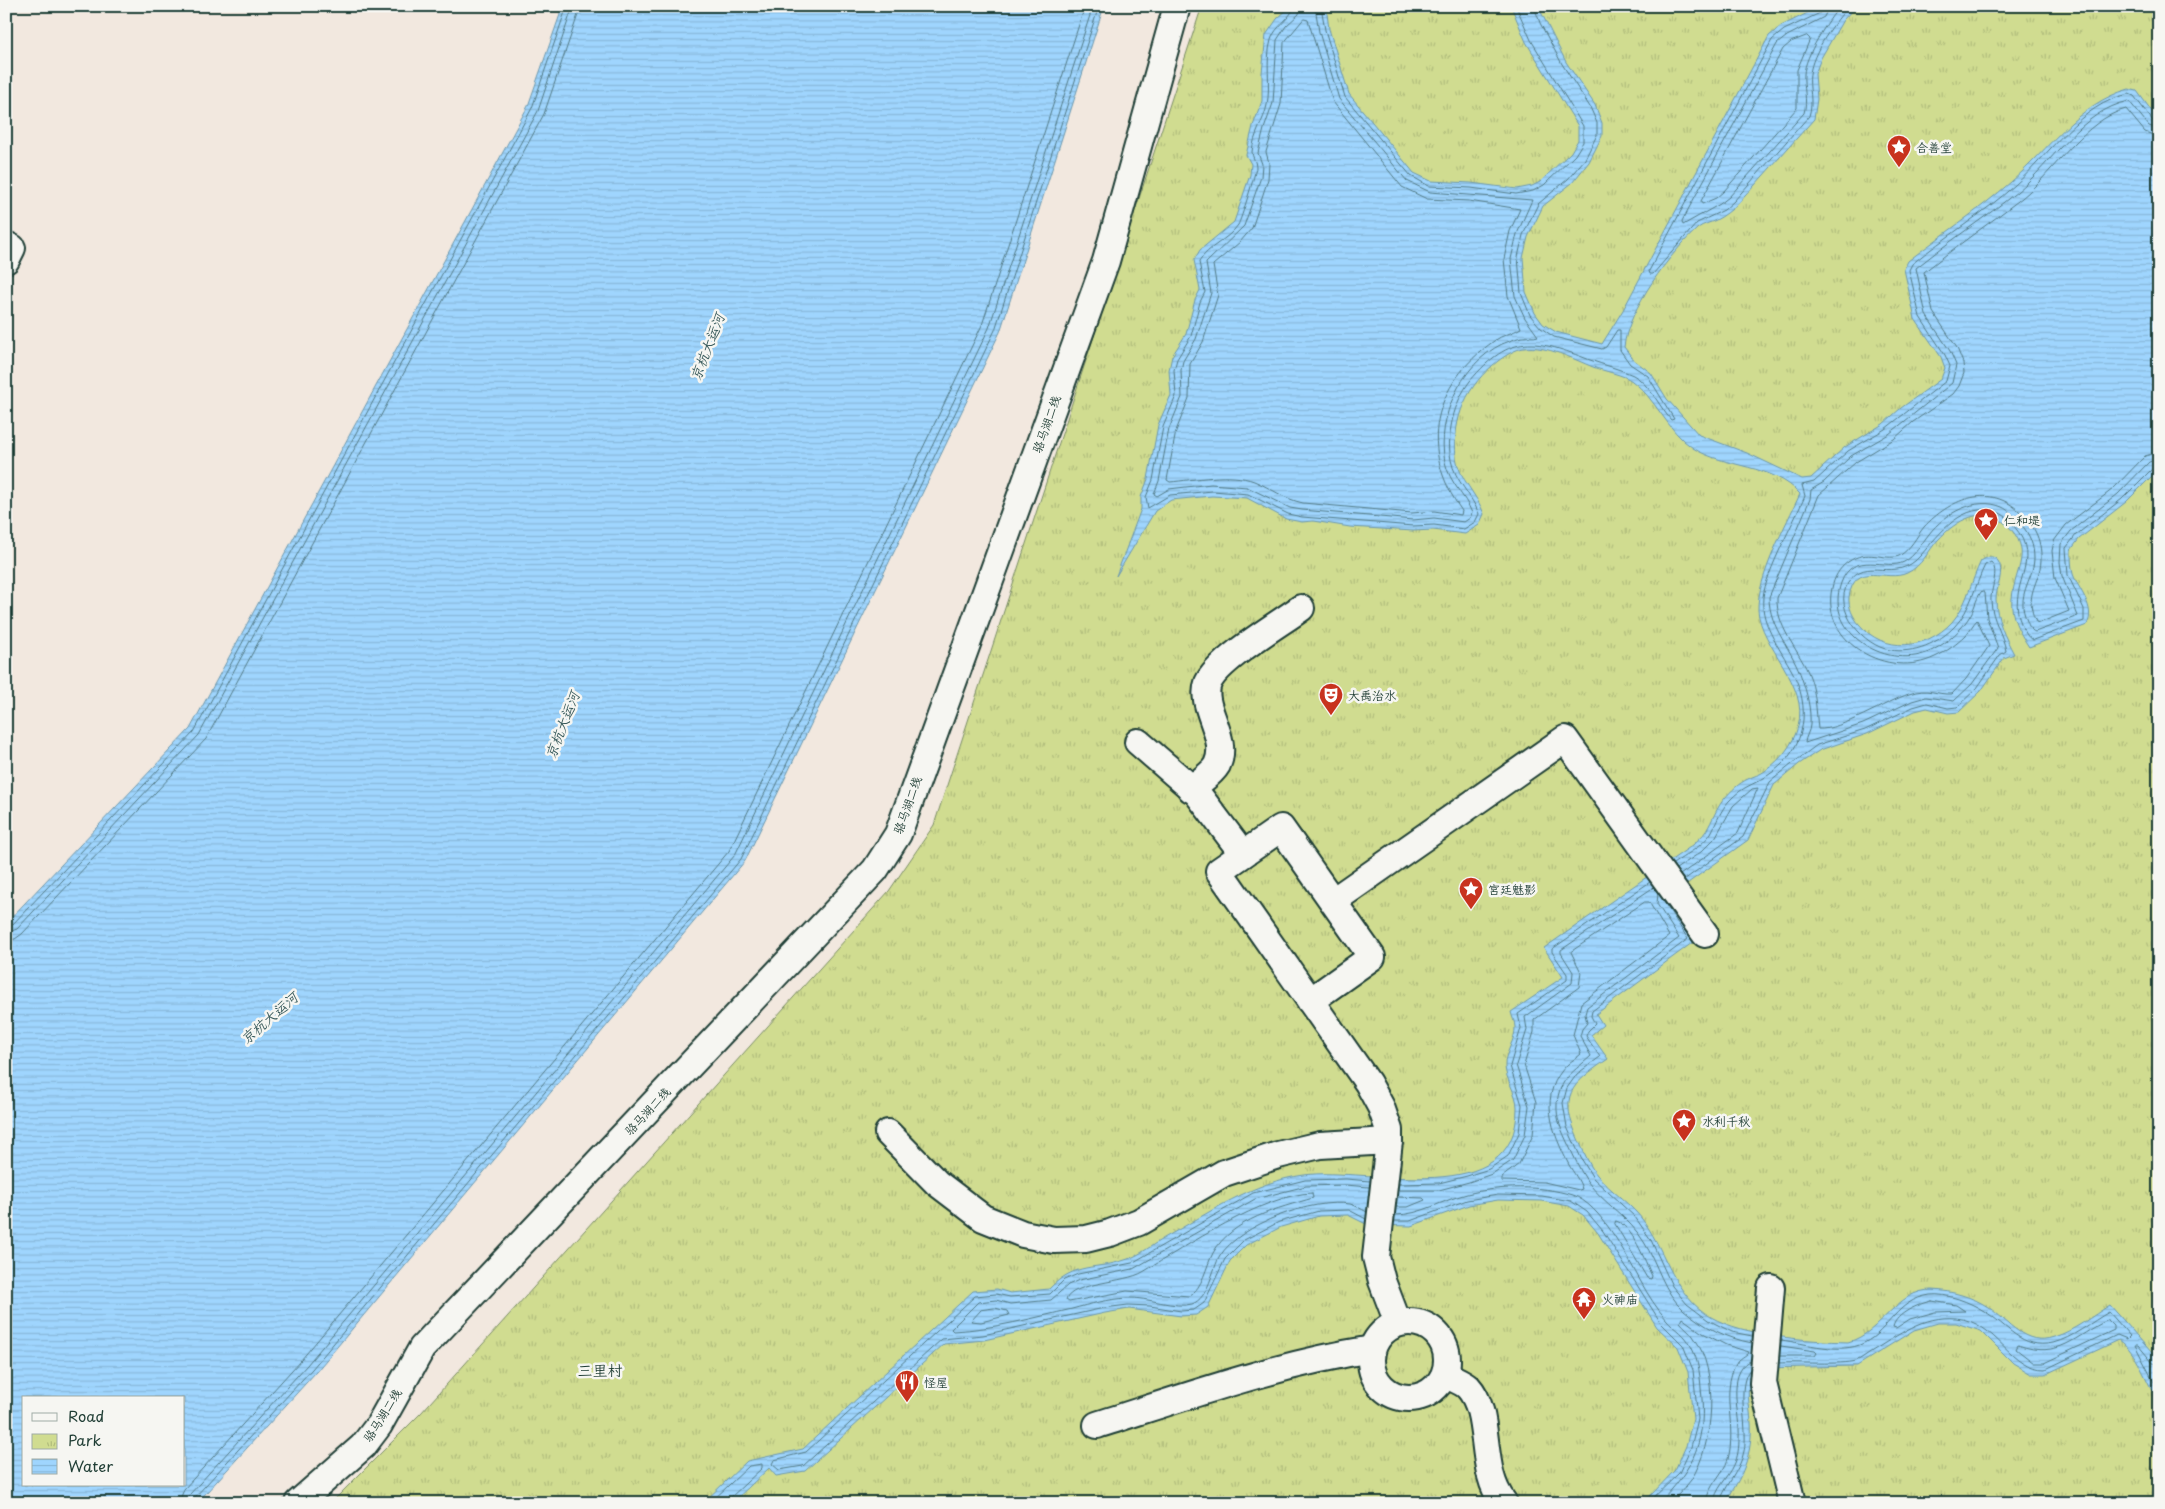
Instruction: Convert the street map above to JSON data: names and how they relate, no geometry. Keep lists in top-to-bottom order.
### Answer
{
  "streets": {
    "street": ["骆马湖二线"]
  },
  "districts": ["三里村"],
  "water": ["京杭大运河"],
  "places": {
    "place": [
      "合善堂",
      "仁和堤",
      "宫廷魅影",
      "水利千秋"
    ],
    "theatre": ["大禹治水"],
    "temple": ["火神庙"],
    "restaurant": ["怪屋"]
  },
  "legend": ["Road", "Park", "Water"]
}
